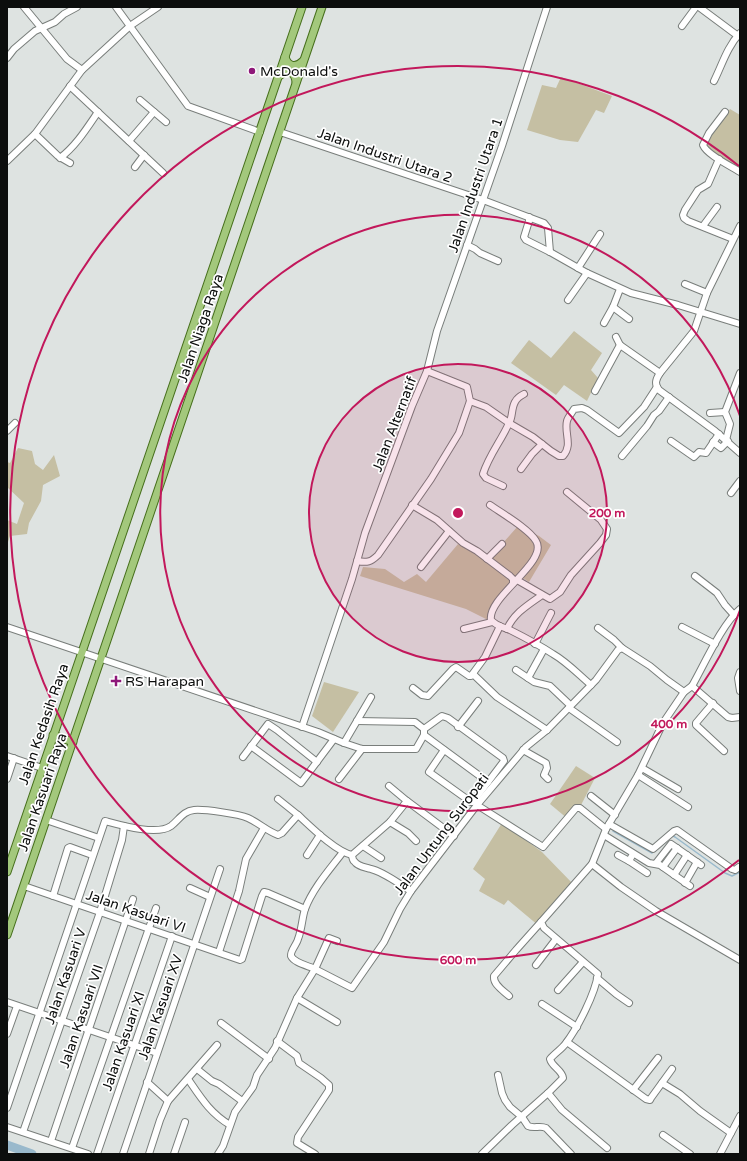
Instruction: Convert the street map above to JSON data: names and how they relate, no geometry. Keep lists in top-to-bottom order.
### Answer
{
  "streets": {
    "main road": ["Jalan Niaga Raya", "Jalan Kedasih Raya", "Jalan Kasuari Raya"],
    "street": [
      "Jalan Industri Utara 2",
      "Jalan Industri Utara 1",
      "Jalan Alternatif",
      "Jalan Untung Suropati",
      "Jalan Kasuari VI",
      "Jalan Kasuari V",
      "Jalan Kasuari XV",
      "Jalan Kasuari VII",
      "Jalan Kasuari XI"
    ]
  },
  "crossings": [
    ["Jalan Industri Utara 2", "Jalan Industri Utara 1"],
    ["Jalan Industri Utara 2", "Jalan Niaga Raya"],
    ["Jalan Industri Utara 1", "Jalan Alternatif"],
    ["Jalan Niaga Raya", "Jalan Kedasih Raya"],
    ["Jalan Niaga Raya", "Jalan Kasuari Raya"],
    ["Jalan Kasuari Raya", "Jalan Kasuari VI"],
    ["Jalan Kasuari VI", "Jalan Kasuari V"],
    ["Jalan Kasuari VI", "Jalan Kasuari XV"],
    ["Jalan Kasuari VI", "Jalan Kasuari VII"],
    ["Jalan Kasuari VI", "Jalan Kasuari XI"]
  ],
  "places": {
    "other": ["McDonald's"],
    "health": ["RS Harapan"]
  },
  "rings": ["200 m", "400 m", "600 m"]
}
